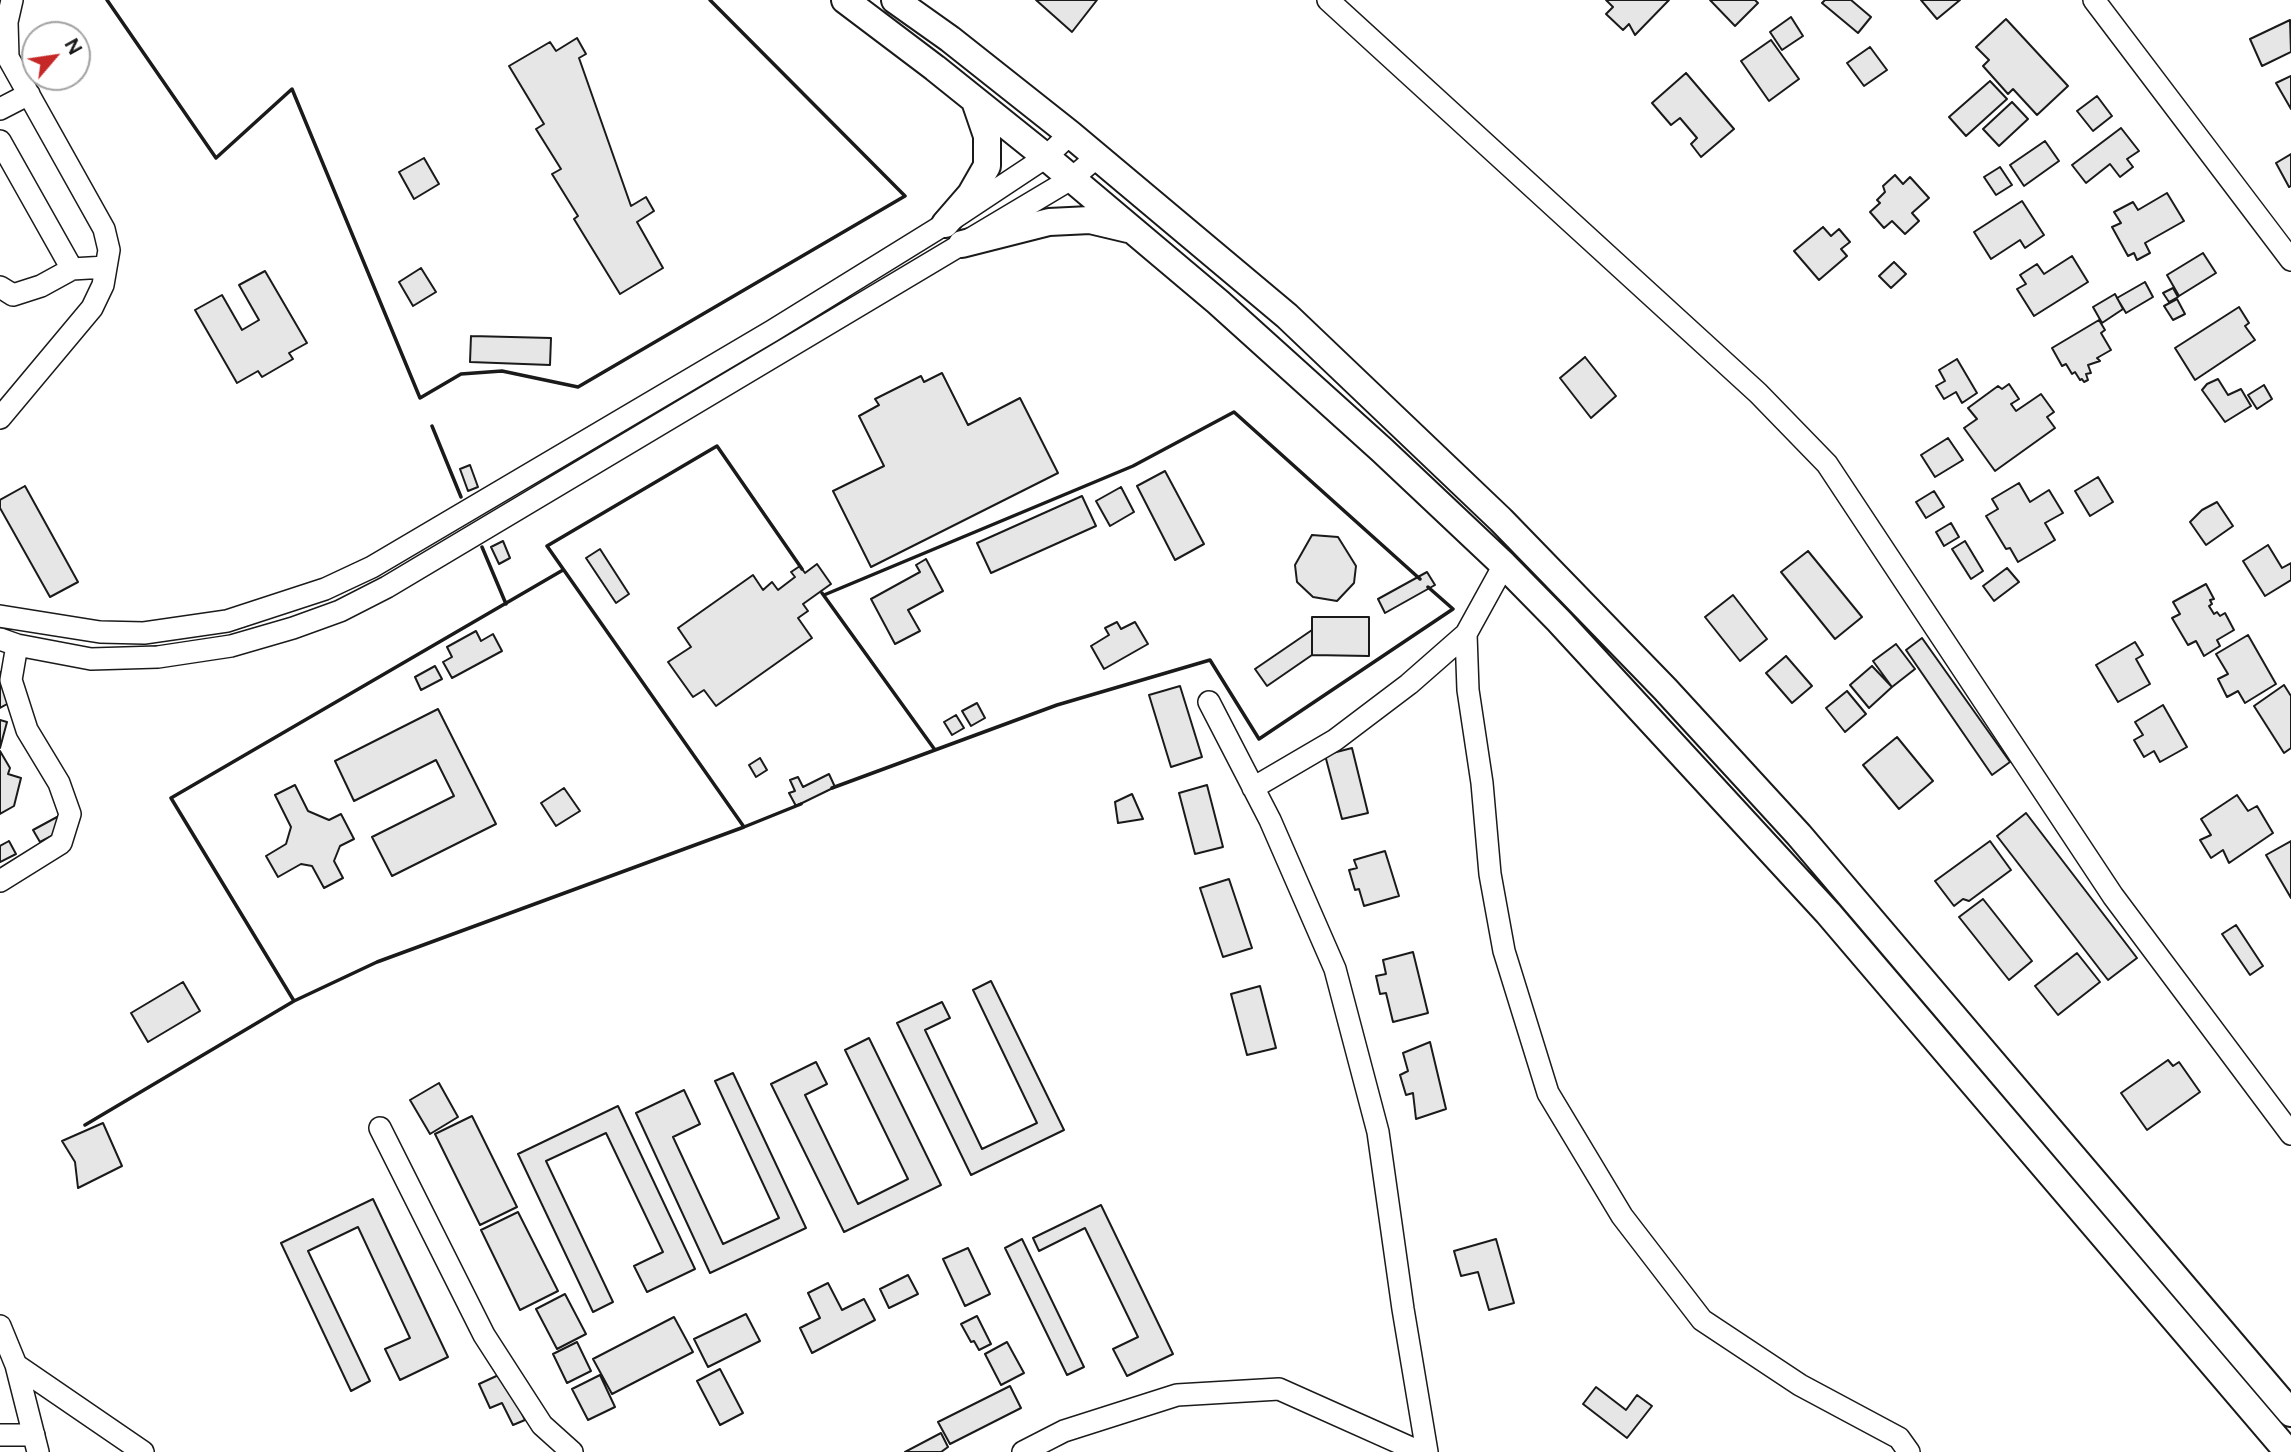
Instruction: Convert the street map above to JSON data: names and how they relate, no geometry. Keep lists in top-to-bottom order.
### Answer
{
  "north": "top right"
}
